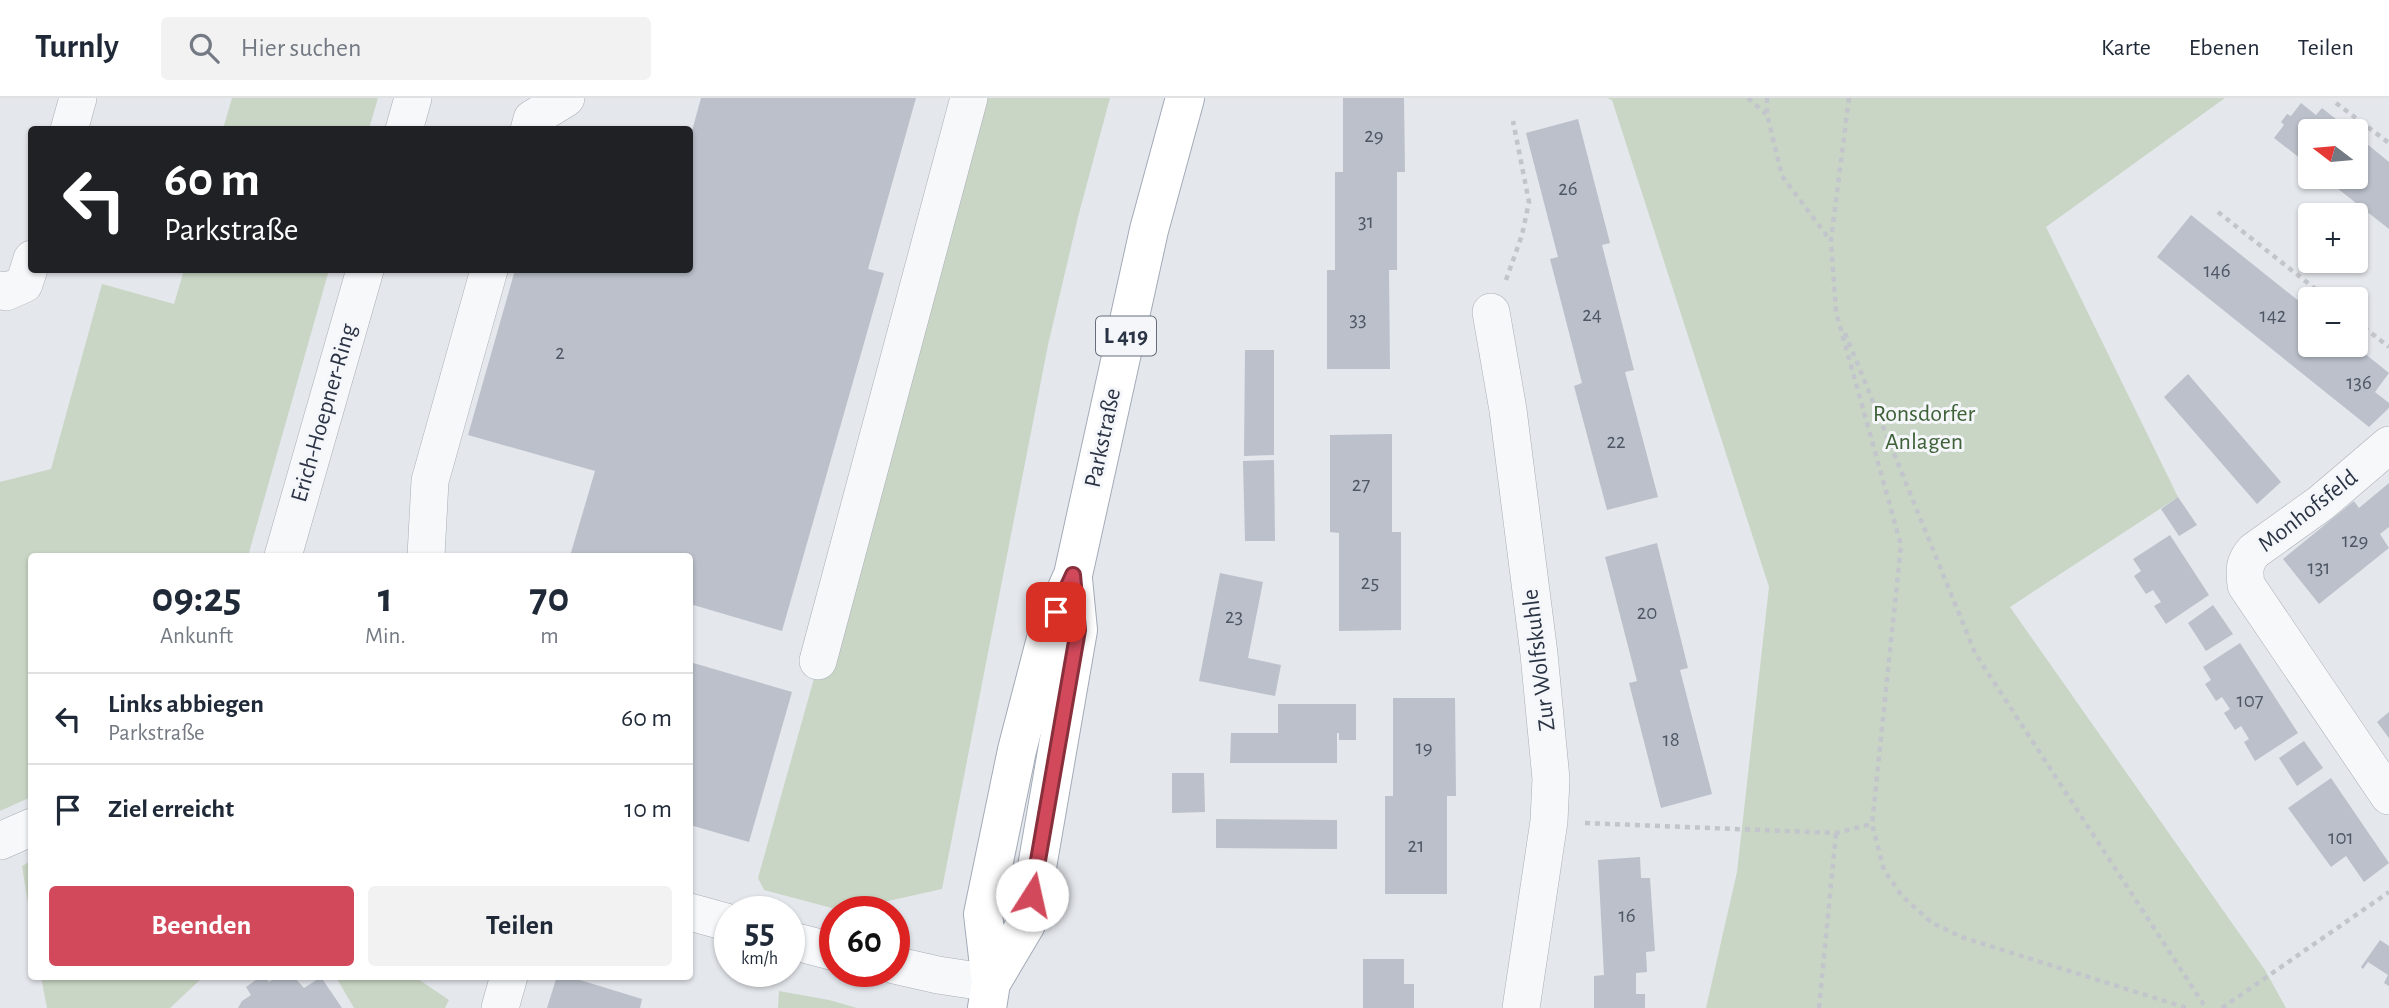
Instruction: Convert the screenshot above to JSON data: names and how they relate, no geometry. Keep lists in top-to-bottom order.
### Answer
{
  "streets": {
    "main road": ["L 419", "Parkstraße"],
    "street": ["Erich-Hoepner-Ring", "Monhofsfeld", "Zur Wolfskuhle"]
  },
  "parks": ["Ronsdorfer Anlagen"],
  "house_numbers": [
    "29",
    "26",
    "31",
    "146",
    "24",
    "142",
    "33",
    "2",
    "136",
    "22",
    "27",
    "129",
    "131",
    "25",
    "20",
    "23",
    "107",
    "18",
    "19",
    "101",
    "21",
    "16"
  ],
  "north": "left",
  "page": {
    "header": "Turnly",
    "search": "Hier suchen",
    "nav": ["Karte", "Ebenen", "Teilen"],
    "map_buttons": ["+", "−"],
    "turn": ["60 m", "Parkstraße"],
    "eta": [
      "09:25",
      "Ankunft",
      "1",
      "Min.",
      "70",
      "m"
    ],
    "list": [
      {
        "name": "Links abbiegen",
        "note": "Parkstraße",
        "value": "60 m"
      },
      {
        "name": "Ziel erreicht",
        "value": "10 m"
      }
    ],
    "buttons": ["Beenden", "Teilen"],
    "speed": "55 km/h",
    "limit": "60"
  }
}
